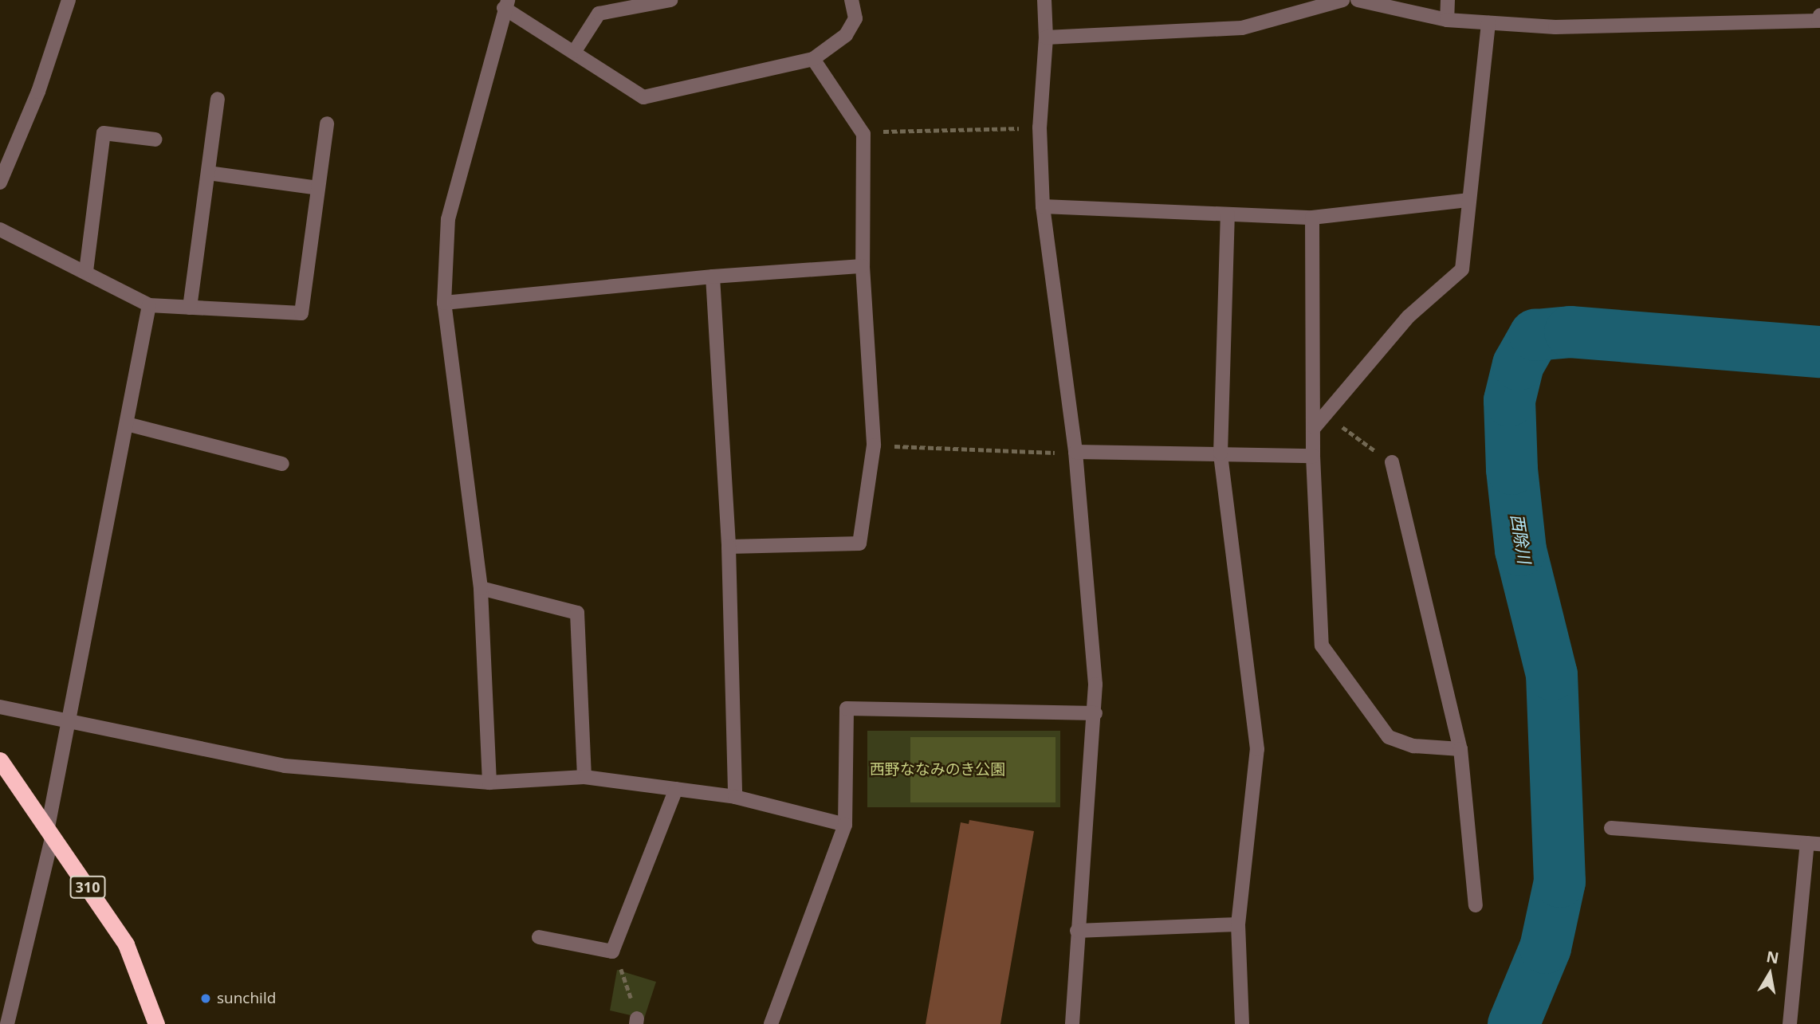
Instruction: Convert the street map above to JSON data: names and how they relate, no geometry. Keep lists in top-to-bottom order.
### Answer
{
  "streets": {
    "highway": ["310"]
  },
  "water": ["西除川"],
  "parks": ["西野ななみのき公園"],
  "places": ["sunchild"],
  "north": "top"
}
